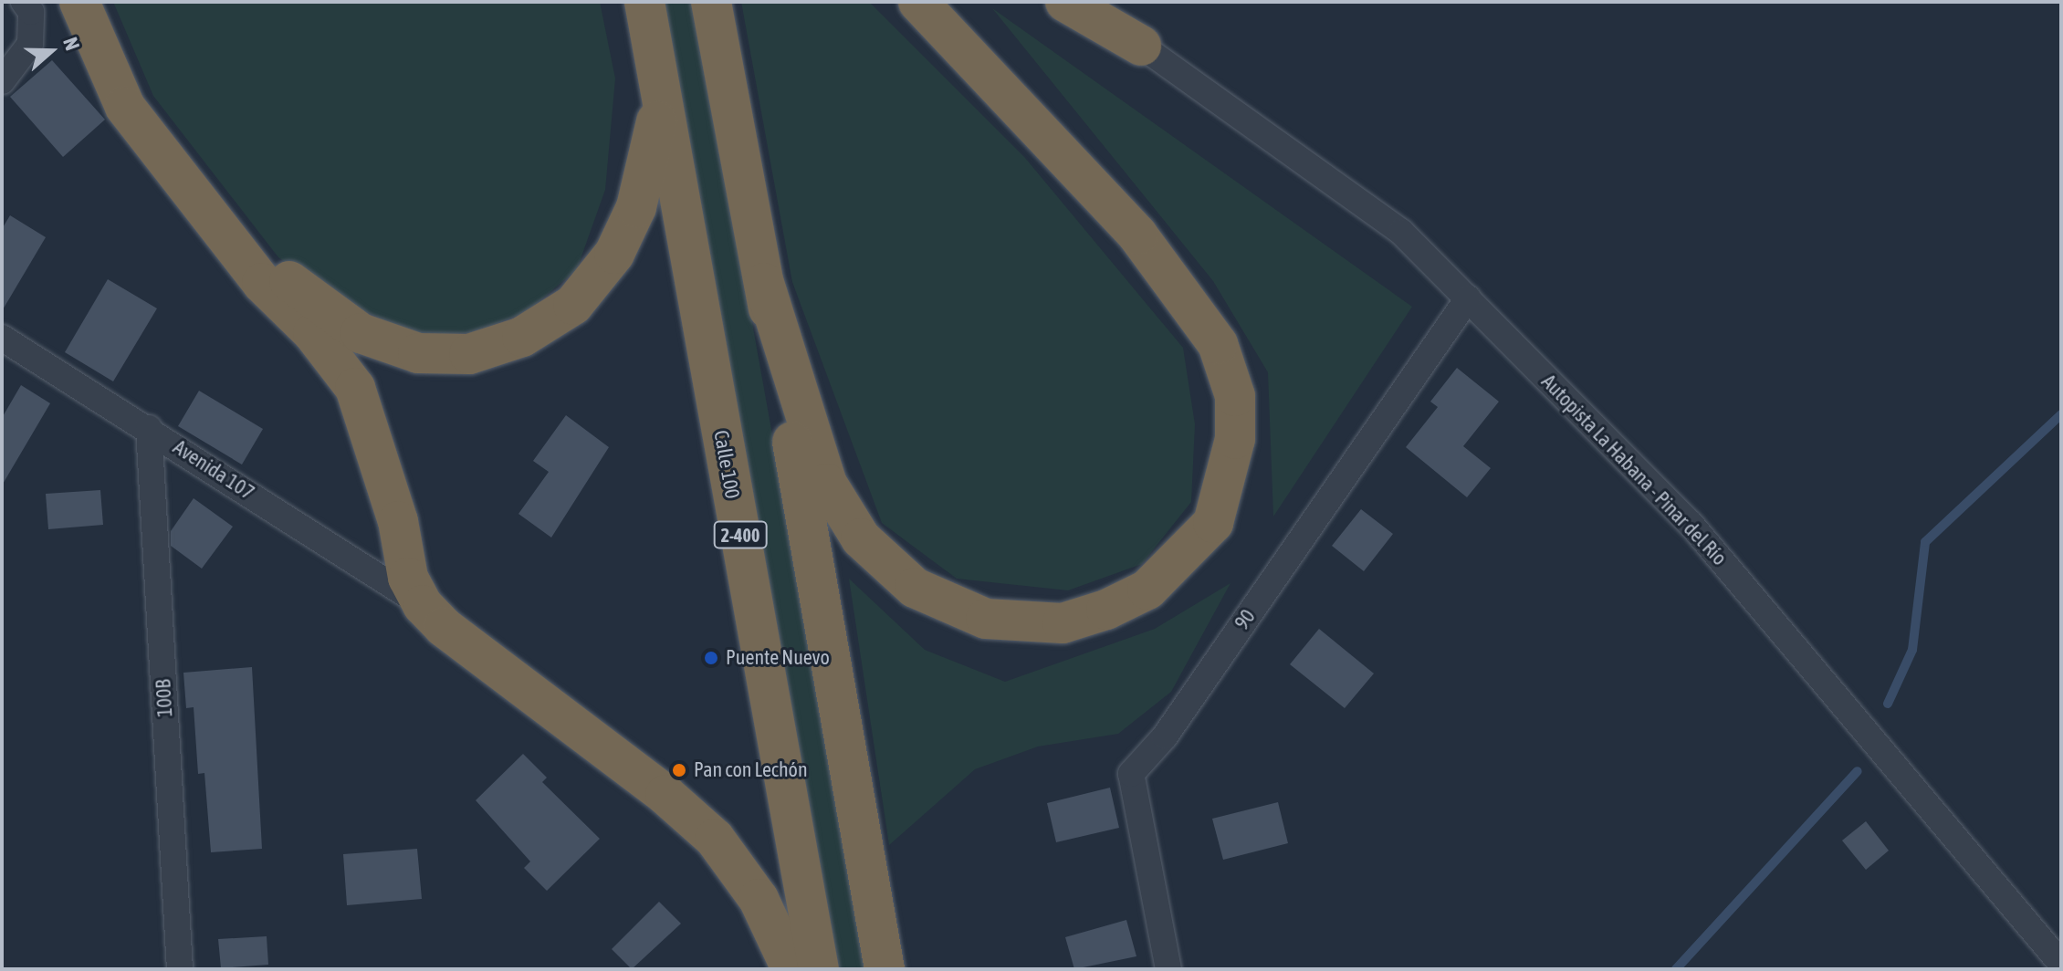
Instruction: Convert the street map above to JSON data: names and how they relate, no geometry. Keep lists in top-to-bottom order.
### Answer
{
  "streets": {
    "highway": ["Calle 100", "Autopista La Habana - Pinar del Río", "2-400"],
    "street": ["Avenida 107", "90", "100B"]
  },
  "crossings": [
    ["Avenida 107", "100B"],
    ["Autopista La Habana - Pinar del Río", "90"]
  ],
  "places": ["Puente Nuevo", "Pan con Lechón"],
  "north": "right"
}
